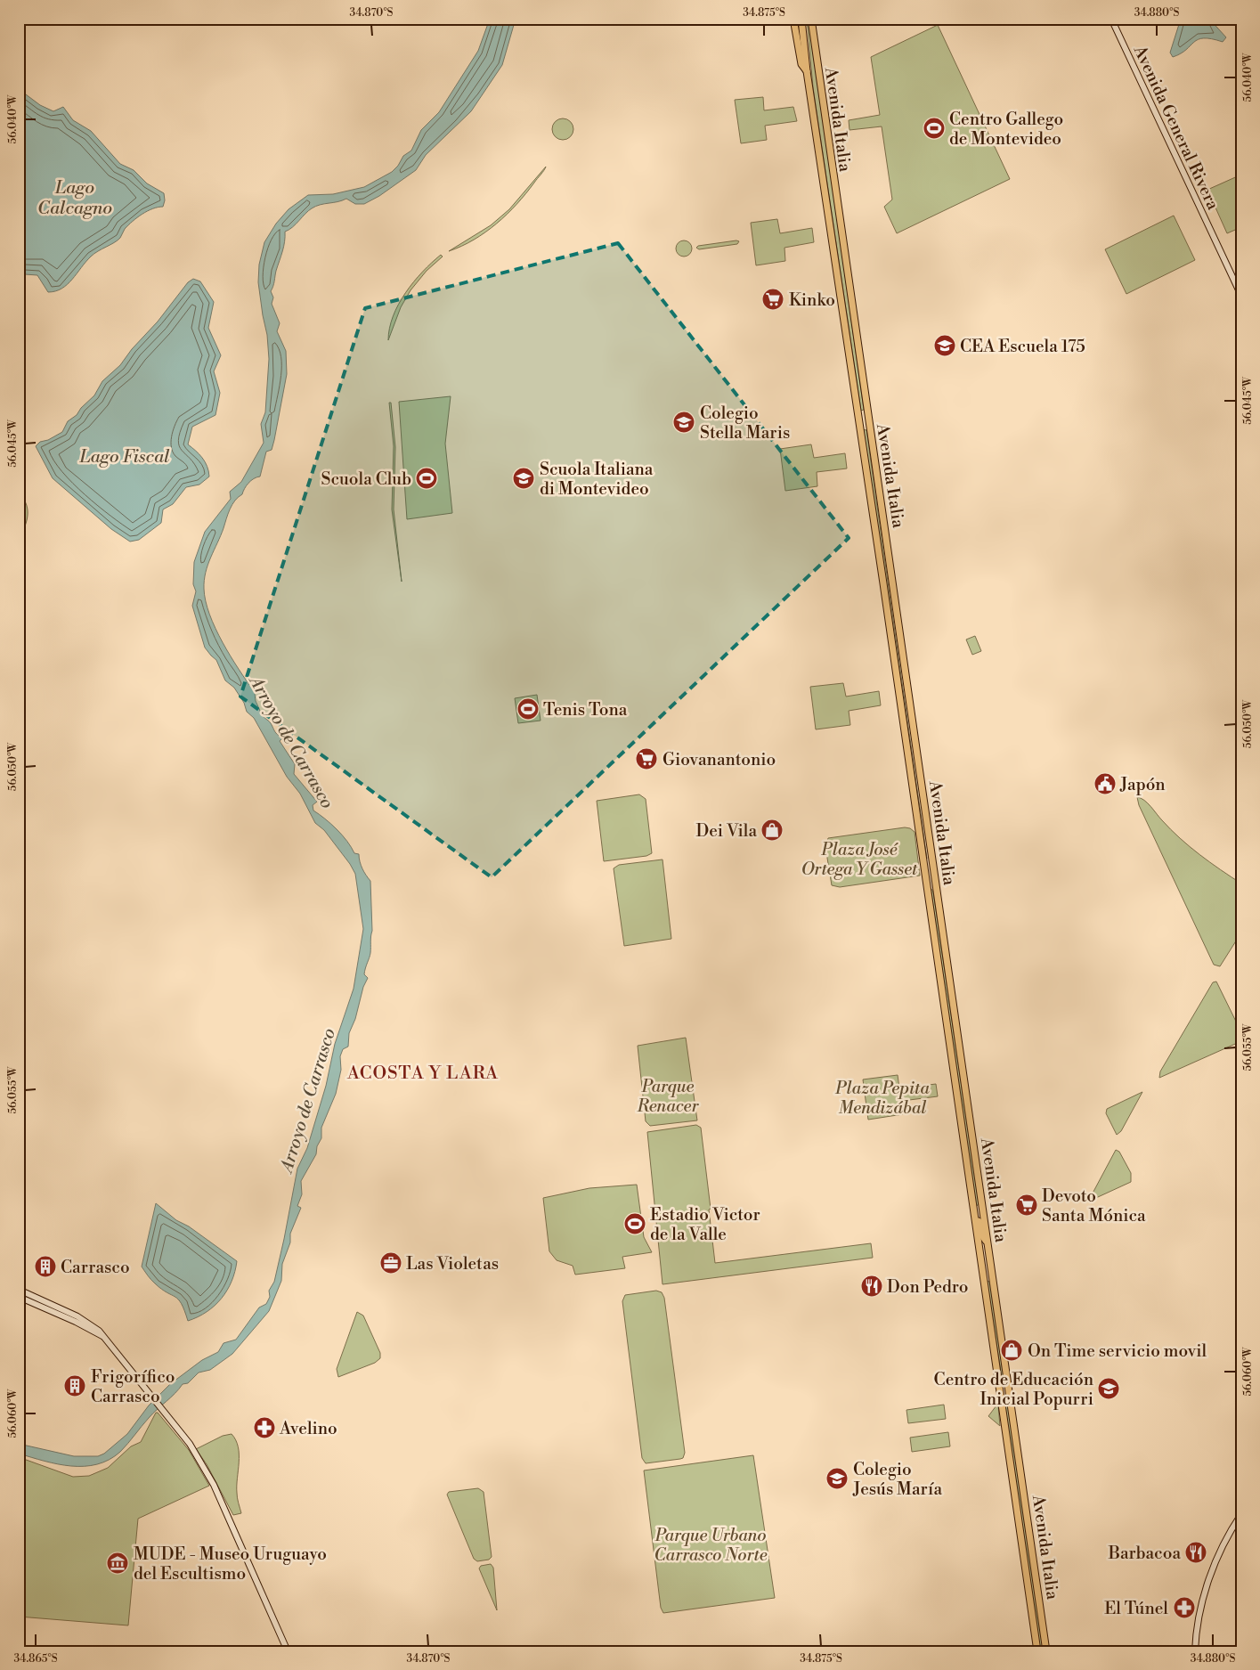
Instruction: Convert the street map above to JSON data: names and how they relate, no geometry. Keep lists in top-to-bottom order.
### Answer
{
  "streets": {
    "main road": ["Avenida Italia", "Avenida General Rivera"]
  },
  "districts": ["ACOSTA Y LARA"],
  "water": ["Lago Calcagno", "Lago Fiscal", "Arroyo de Carrasco"],
  "parks": [
    "Plaza José Ortega Y Gasset",
    "Parque Renacer",
    "Plaza Pepita Mendizábal",
    "Parque Urbano Carrasco Norte"
  ],
  "places": {
    "sports": [
      "Centro Gallego de Montevideo",
      "Scuola Club",
      "Tenis Tona",
      "Estadio Victor de la Valle"
    ],
    "supermarket": ["Kinko", "Giovanantonio", "Devoto Santa Mónica"],
    "school or university": [
      "CEA Escuela 175",
      "Colegio Stella Maris",
      "Scuola Italiana di Montevideo",
      "Centro de Educación Inicial Popurri",
      "Colegio Jesús María"
    ],
    "public building": ["Japón"],
    "shop": ["Dei Vila", "On Time servicio movil"],
    "office": ["Las Violetas"],
    "building": ["Carrasco", "Frigorífico Carrasco"],
    "restaurant": ["Don Pedro", "Barbacoa"],
    "pharmacy": ["Avelino", "El Túnel"],
    "museum": ["MUDE - Museo Uruguayo del Escultismo"]
  },
  "coordinates": [
    "34.870°S",
    "34.875°S",
    "34.880°S",
    "56.040°W",
    "56.045°W",
    "56.050°W",
    "56.055°W",
    "56.060°W",
    "34.865°S"
  ]
}
